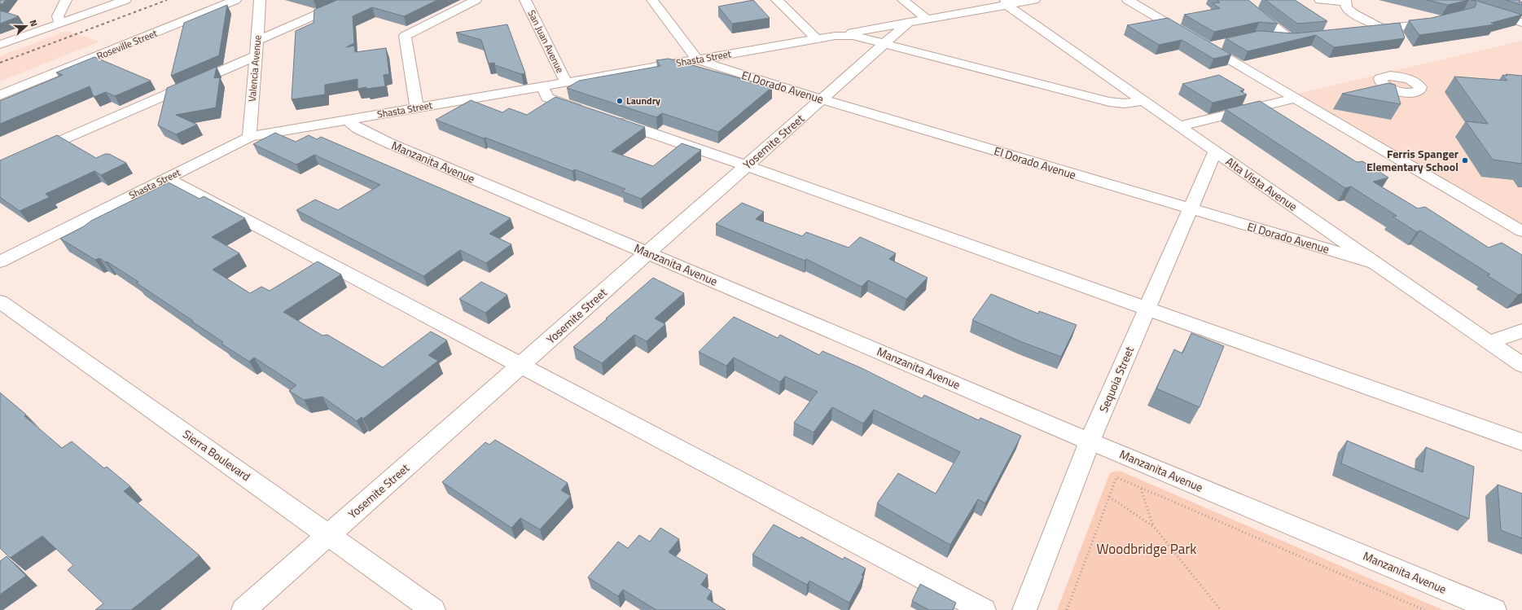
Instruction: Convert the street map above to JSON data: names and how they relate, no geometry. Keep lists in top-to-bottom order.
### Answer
{
  "streets": {
    "street": [
      "San Juan Avenue",
      "Roseville Street",
      "Shasta Street",
      "Valencia Avenue",
      "El Dorado Avenue",
      "Yosemite Street",
      "Manzanita Avenue",
      "Alta Vista Avenue",
      "Sequoia Street",
      "Sierra Boulevard"
    ]
  },
  "crossings": [
    ["San Juan Avenue", "Shasta Street"],
    ["Shasta Street", "Valencia Avenue"],
    ["Shasta Street", "El Dorado Avenue"],
    ["Shasta Street", "Yosemite Street"],
    ["Shasta Street", "Manzanita Avenue"],
    ["Shasta Street", "Alta Vista Avenue"],
    ["El Dorado Avenue", "Yosemite Street"],
    ["El Dorado Avenue", "Alta Vista Avenue"],
    ["El Dorado Avenue", "Sequoia Street"],
    ["Yosemite Street", "Manzanita Avenue"],
    ["Yosemite Street", "Sierra Boulevard"],
    ["Manzanita Avenue", "Sequoia Street"],
    ["Alta Vista Avenue", "Sequoia Street"]
  ],
  "parks": ["Woodbridge Park"],
  "places": ["Laundry", "Ferris Spanger Elementary School"],
  "north": "right"
}
